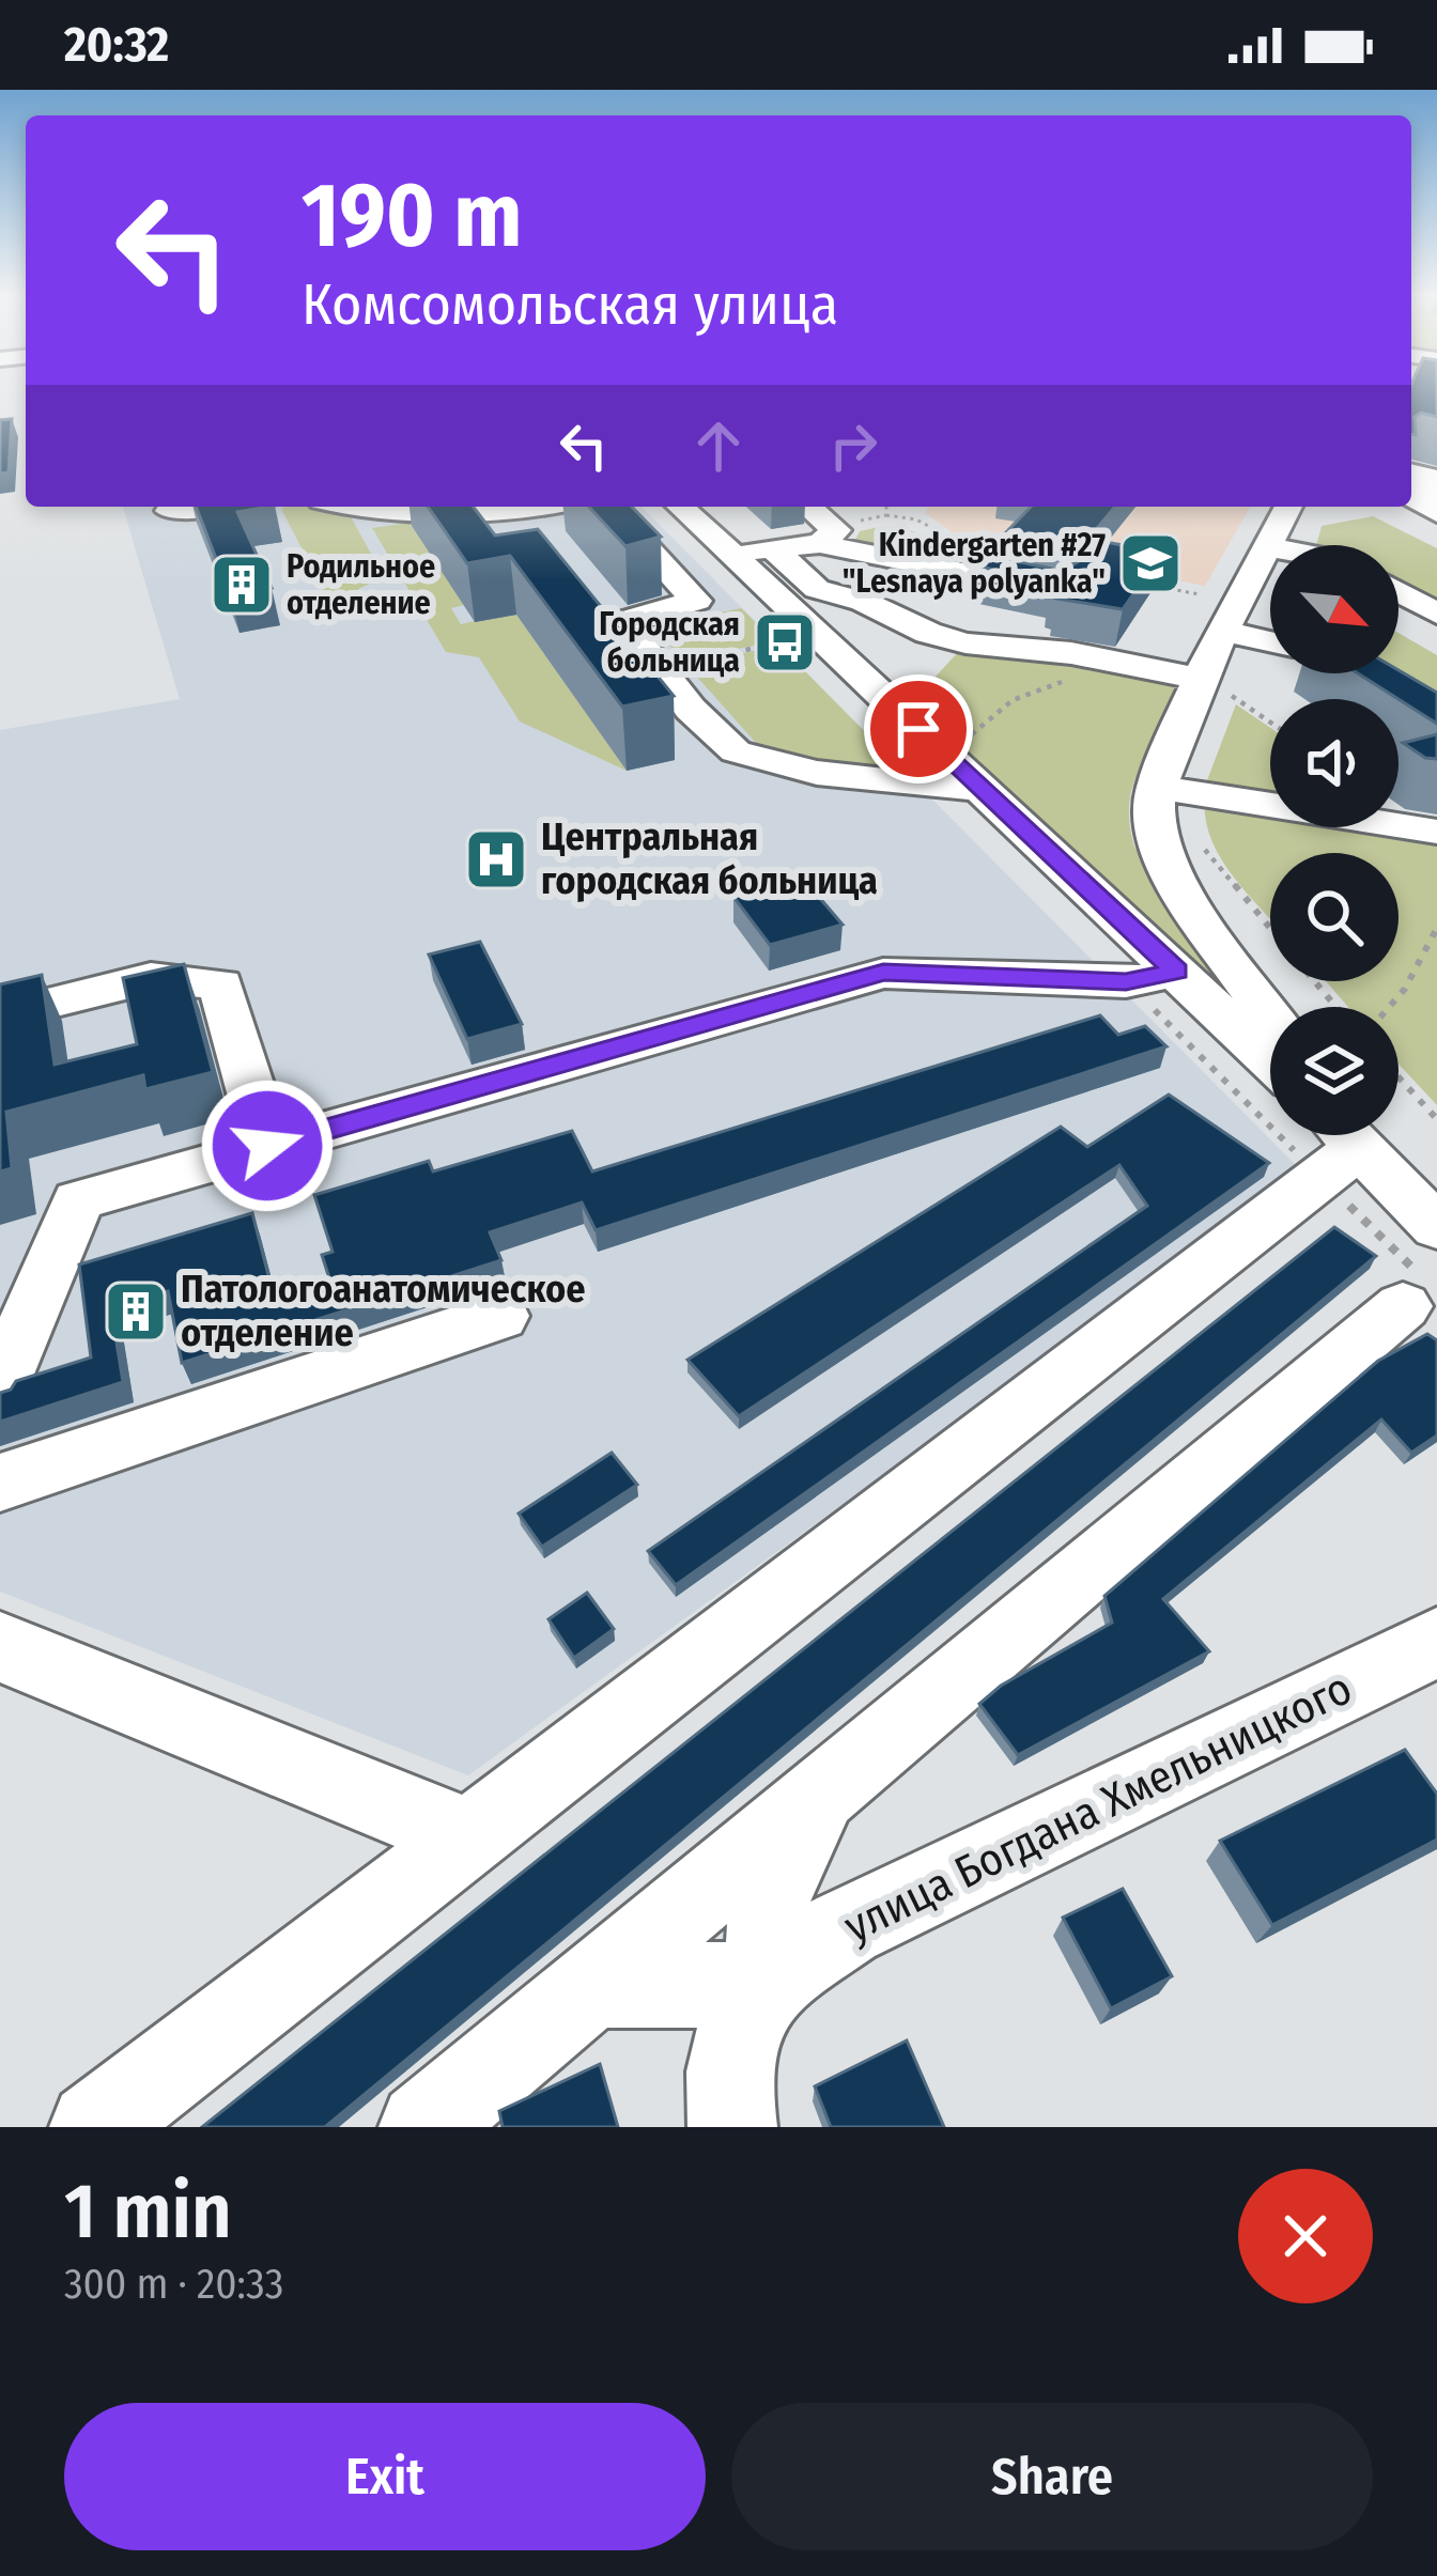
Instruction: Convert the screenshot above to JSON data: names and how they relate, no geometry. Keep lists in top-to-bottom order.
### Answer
{
  "streets": {
    "street": ["улица Богдана Хмельницкого"]
  },
  "places": {
    "school or university": ["Kindergarten #27 \"Lesnaya polyanka\""],
    "building": ["Родильное отделение", "Патологоанатомическое отделение"],
    "bus stop": ["Городская больница"],
    "hospital": ["Центральная городская больница"]
  },
  "north": "bottom right",
  "page": {
    "status": "20:32",
    "turn": ["190 m", "Комсомольская улица"],
    "heading": ["1 min", "300 m · 20:33"],
    "buttons": ["Exit", "Share"]
  }
}
